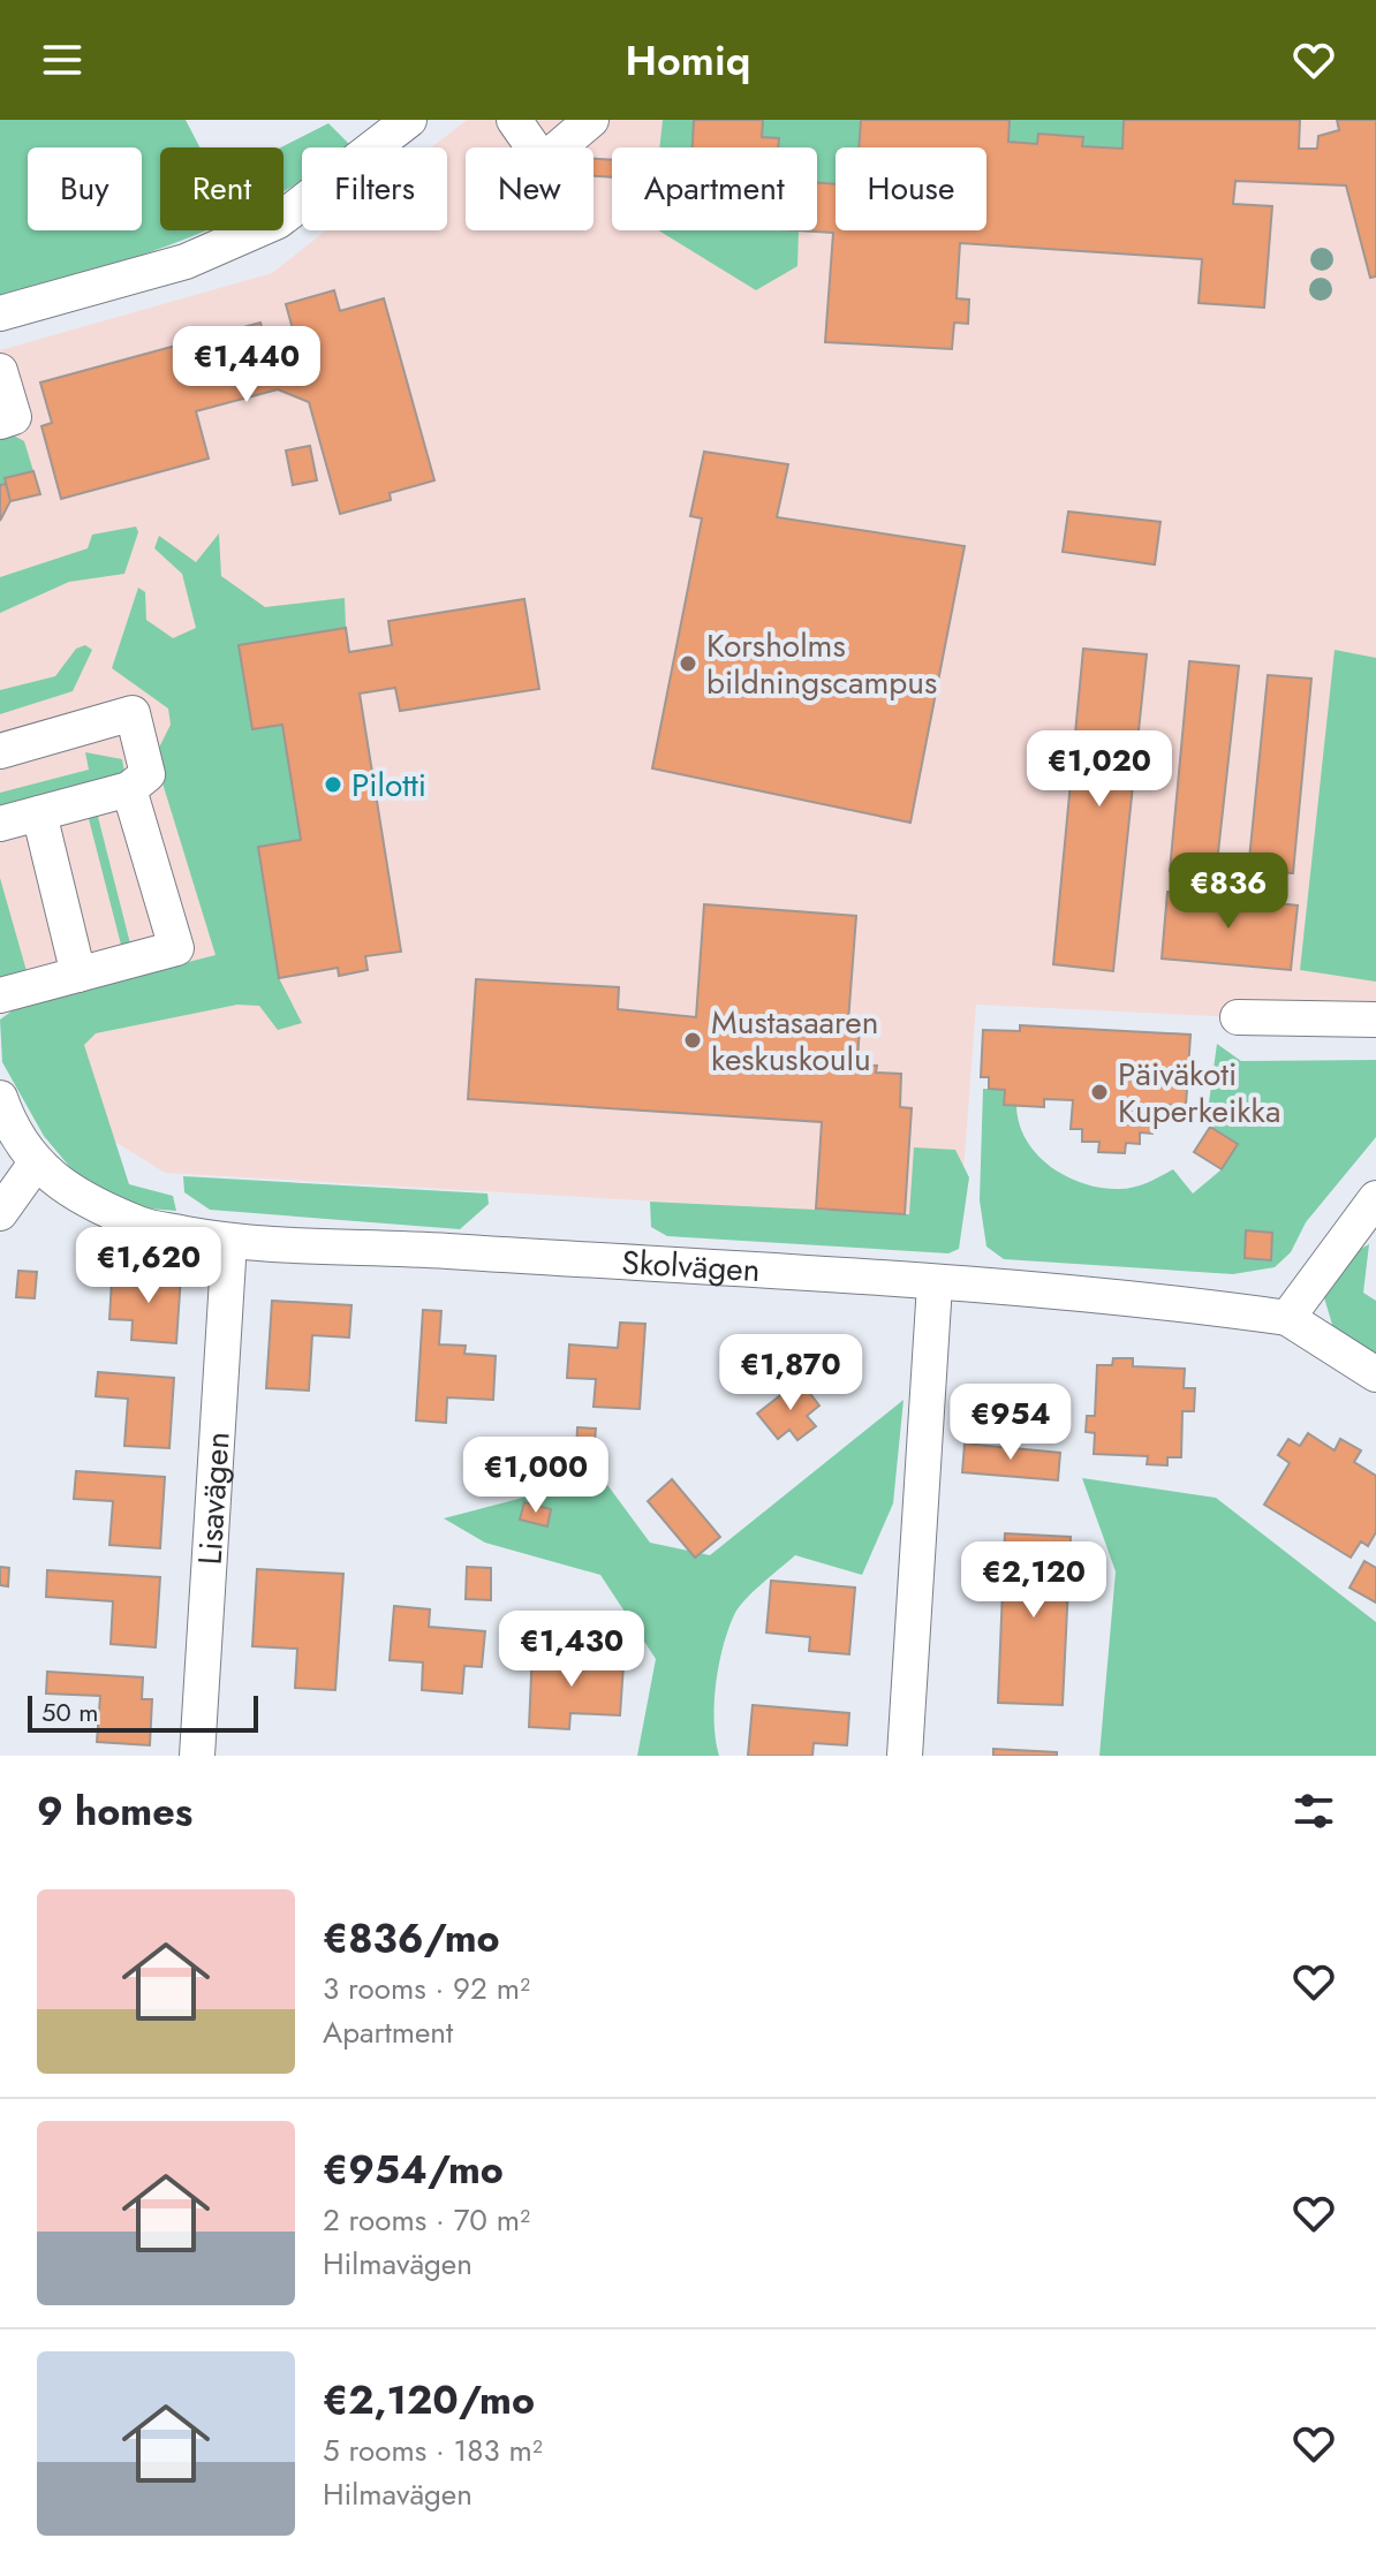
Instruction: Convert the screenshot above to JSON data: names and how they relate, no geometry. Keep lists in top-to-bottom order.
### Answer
{
  "streets": {
    "street": ["Skolvägen", "Lisavägen"]
  },
  "crossings": [
    ["Skolvägen", "Lisavägen"]
  ],
  "places": [
    "Korsholms bildningscampus",
    "Pilotti",
    "Mustasaaren keskuskoulu",
    "Päiväkoti Kuperkeikka"
  ],
  "scale_bar": "50 m",
  "page": {
    "header": "Homiq",
    "chip": [
      "Buy",
      "Rent",
      "Filters",
      "New",
      "Apartment",
      "House"
    ],
    "price": [
      "€1,440",
      "€1,020",
      "€836",
      "€1,620",
      "€1,870",
      "€954",
      "€1,000",
      "€2,120",
      "€1,430"
    ],
    "scale": "50 m",
    "heading": "9 homes",
    "list": [
      {
        "name": "€836/mo",
        "note": "3 rooms · 92 m² · Apartment"
      },
      {
        "name": "€954/mo",
        "note": "2 rooms · 70 m² · Hilmavägen"
      },
      {
        "name": "€2,120/mo",
        "note": "5 rooms · 183 m² · Hilmavägen"
      }
    ]
  }
}
